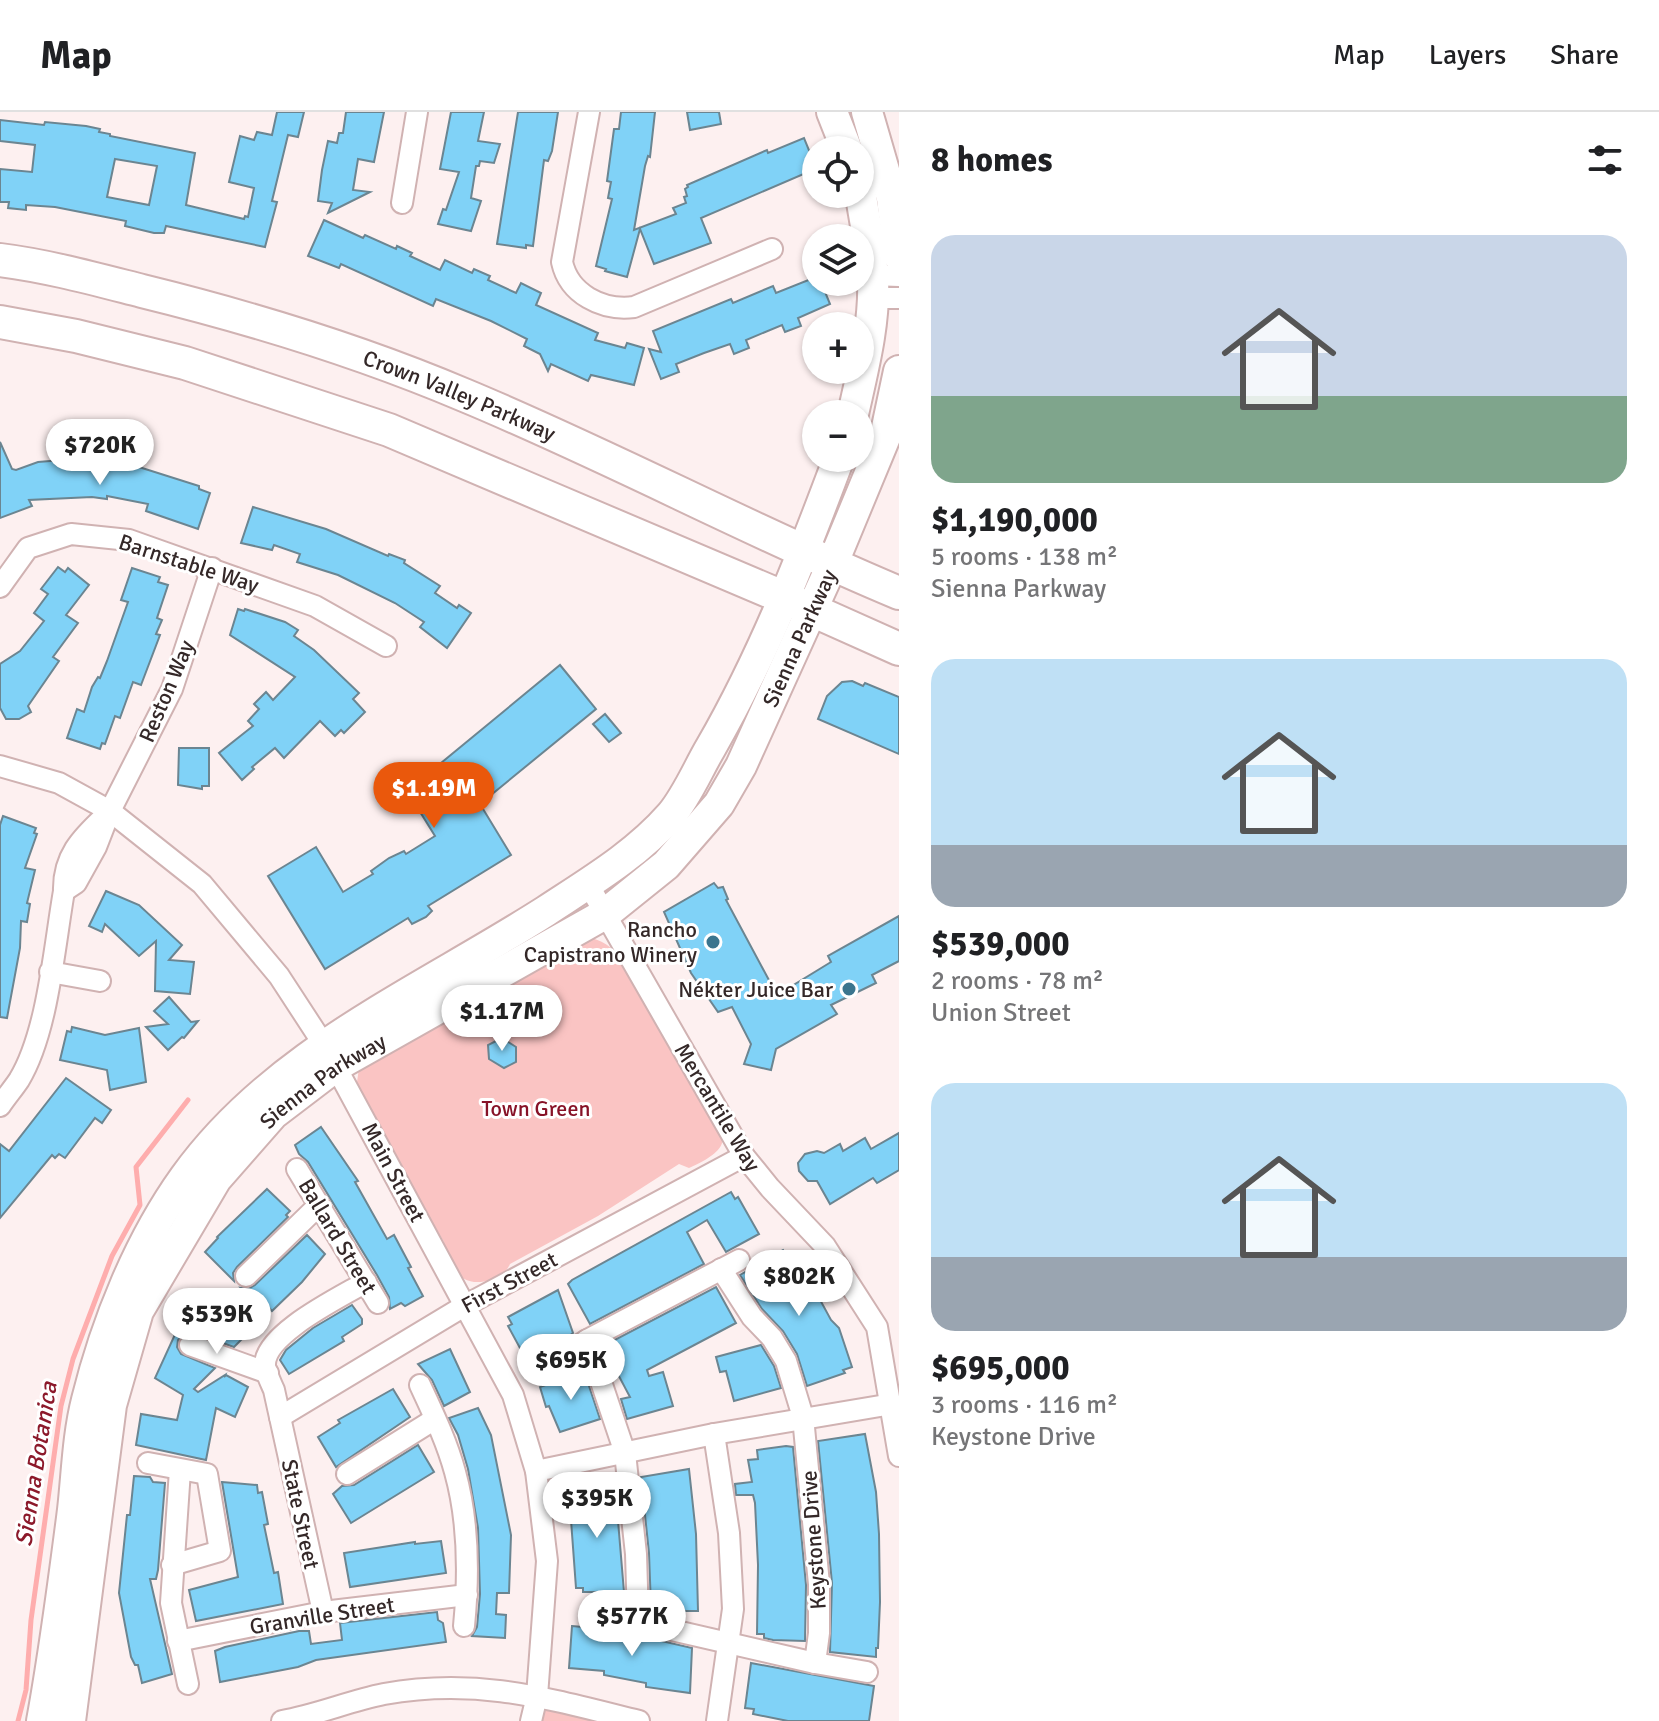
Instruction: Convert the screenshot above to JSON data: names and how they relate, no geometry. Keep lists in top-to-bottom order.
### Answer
{
  "streets": {
    "main road": ["Crown Valley Parkway", "Sienna Parkway"],
    "street": [
      "Barnstable Way",
      "Reston Way",
      "Mercantile Way",
      "Main Street",
      "Ballard Street",
      "First Street",
      "State Street",
      "Keystone Drive",
      "Granville Street"
    ]
  },
  "crossings": [
    ["Crown Valley Parkway", "Sienna Parkway"],
    ["Barnstable Way", "Reston Way"],
    ["Sienna Parkway", "Mercantile Way"],
    ["Sienna Parkway", "Main Street"],
    ["Reston Way", "Main Street"],
    ["Mercantile Way", "First Street"],
    ["Main Street", "First Street"],
    ["First Street", "State Street"],
    ["State Street", "Granville Street"]
  ],
  "water": ["Sienna Botanica"],
  "parks": ["Town Green"],
  "places": ["Rancho Capistrano Winery", "Nékter Juice Bar"],
  "page": {
    "header": "Map",
    "nav": ["Map", "Layers", "Share"],
    "heading": "8 homes",
    "map_buttons": ["+", "−"],
    "list": [
      {
        "name": "$1,190,000",
        "note": "5 rooms · 138 m² · Sienna Parkway"
      },
      {
        "name": "$539,000",
        "note": "2 rooms · 78 m² · Union Street"
      },
      {
        "name": "$695,000",
        "note": "3 rooms · 116 m² · Keystone Drive"
      }
    ],
    "price": [
      "$720K",
      "$1.19M",
      "$1.17M",
      "$802K",
      "$539K",
      "$695K",
      "$395K",
      "$577K"
    ]
  }
}
